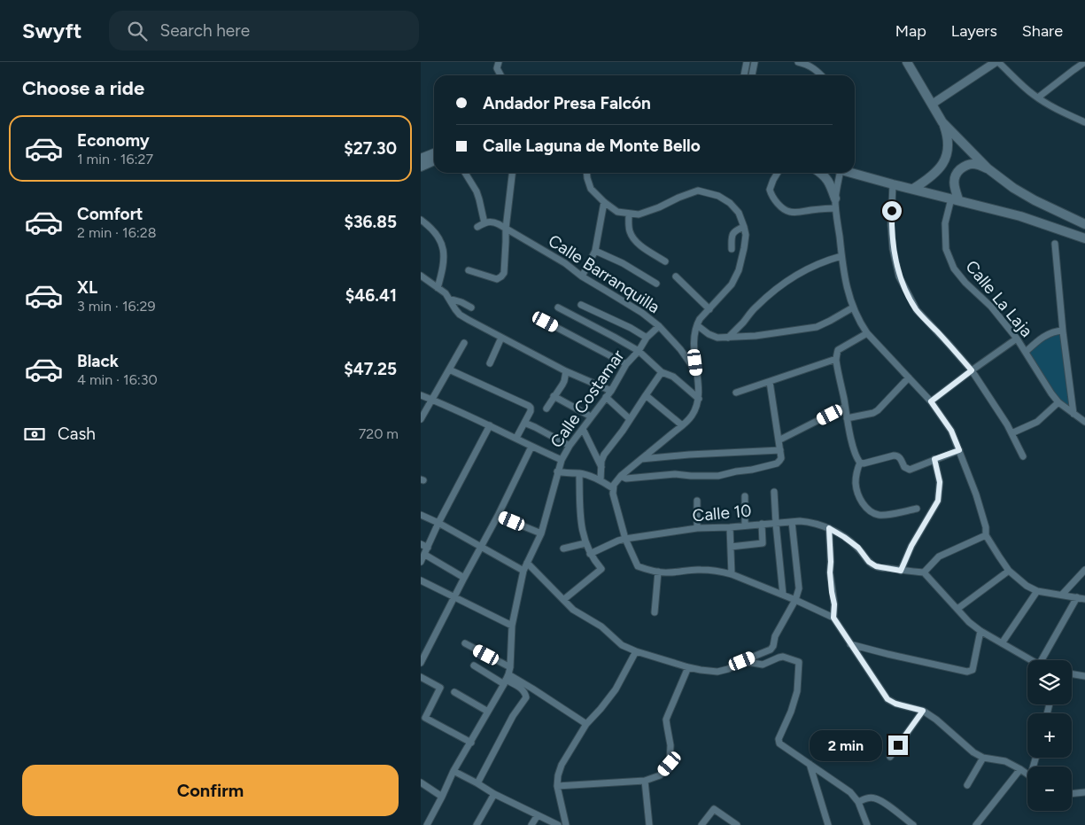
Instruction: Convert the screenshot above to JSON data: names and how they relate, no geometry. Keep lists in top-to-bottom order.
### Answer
{
  "streets": {
    "street": [
      "Calle Barranquilla",
      "Calle La Laja",
      "Calle Costamar",
      "Calle 10"
    ]
  },
  "crossings": [
    ["Calle Barranquilla", "Calle Costamar"]
  ],
  "page": {
    "header": "Swyft",
    "search": "Search here",
    "nav": ["Map", "Layers", "Share"],
    "heading": "Choose a ride",
    "banner": ["Andador Presa Falcón", "Calle Laguna de Monte Bello"],
    "list": [
      {
        "name": "Economy",
        "note": "1 min · 16:27",
        "value": "$27.30"
      },
      {
        "name": "Comfort",
        "note": "2 min · 16:28",
        "value": "$36.85"
      },
      {
        "name": "XL",
        "note": "3 min · 16:29",
        "value": "$46.41"
      },
      {
        "name": "Black",
        "note": "4 min · 16:30",
        "value": "$47.25"
      }
    ],
    "pay": ["Cash", "720 m"],
    "map_buttons": ["+", "−"],
    "bubble": "2 min",
    "buttons": "Confirm"
  }
}
